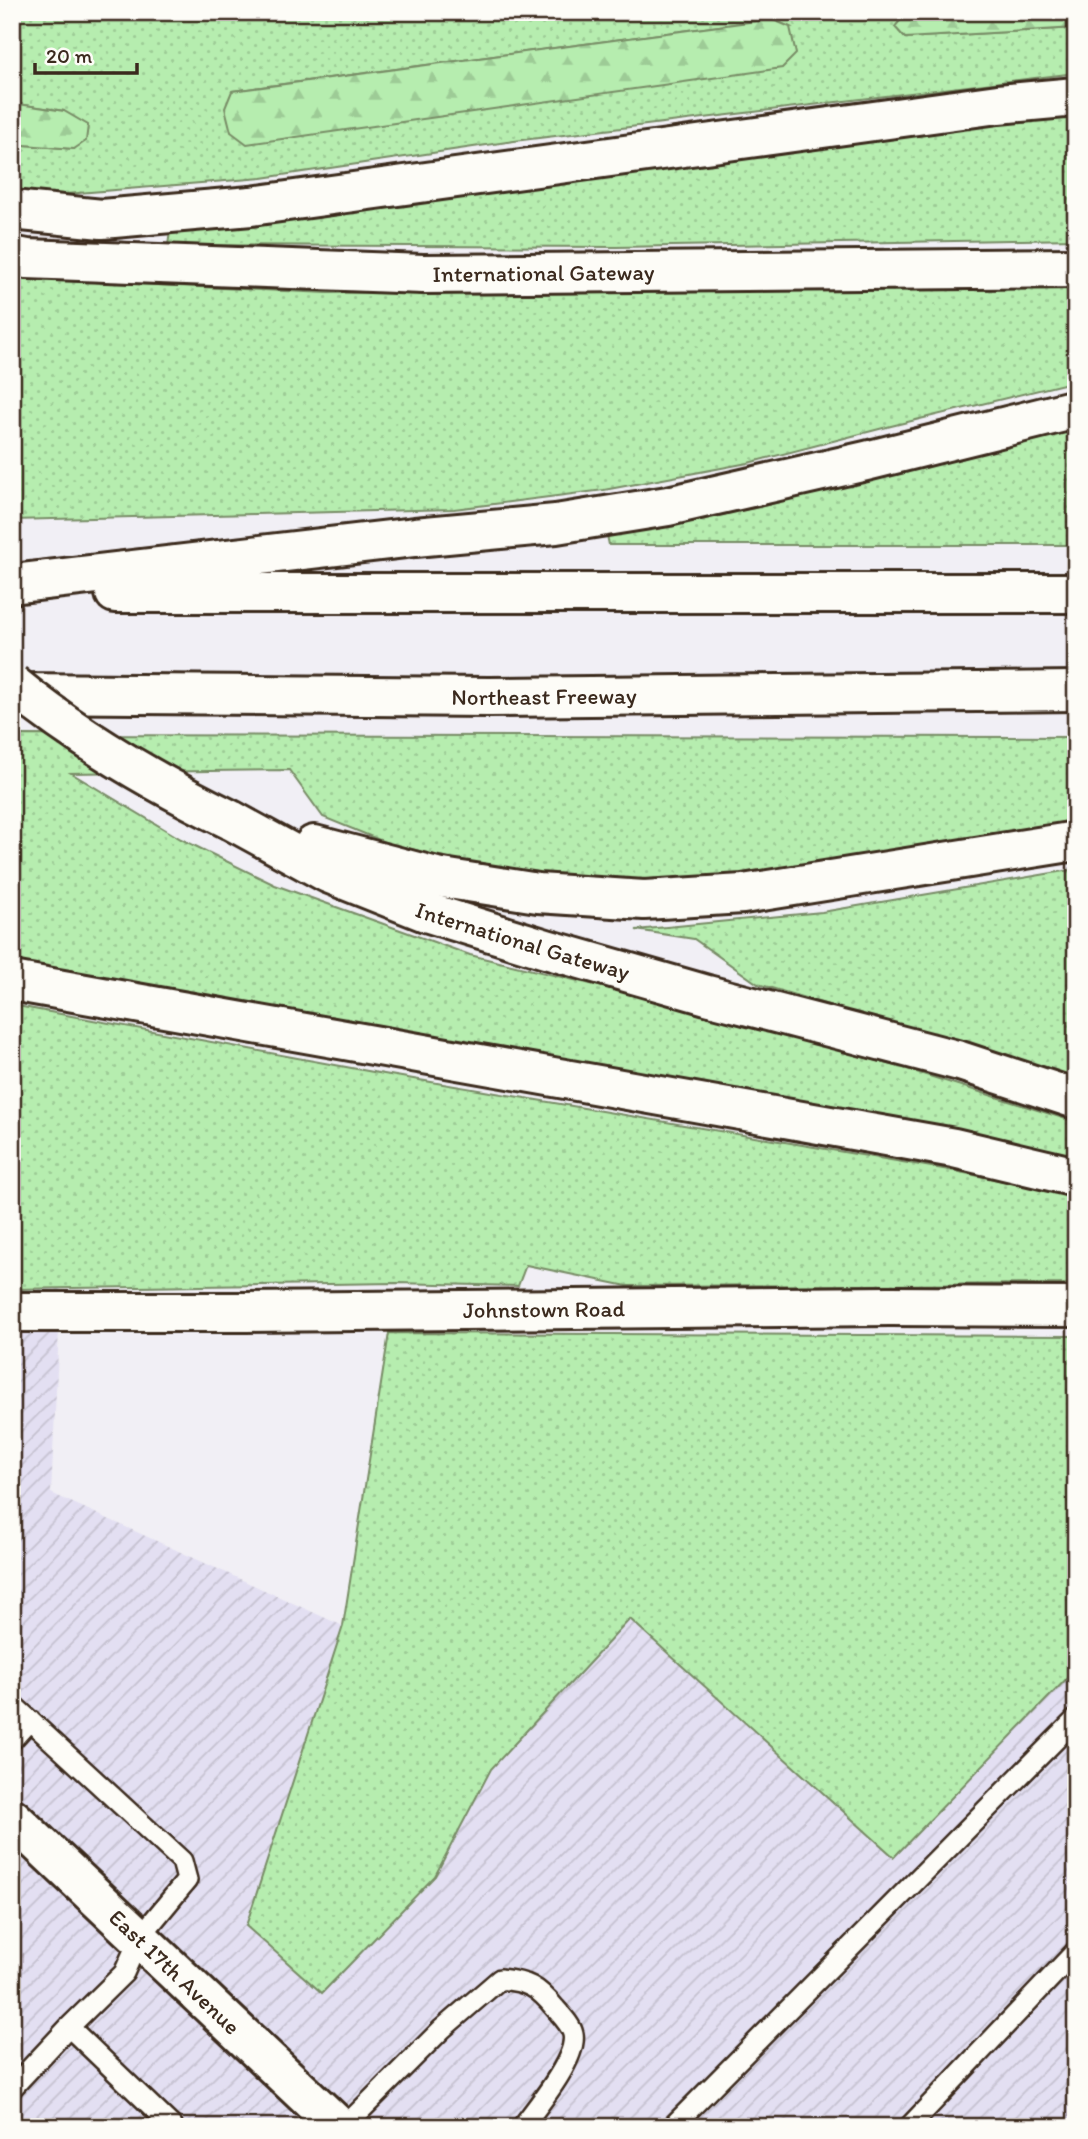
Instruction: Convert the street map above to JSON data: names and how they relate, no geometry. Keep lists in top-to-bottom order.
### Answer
{
  "streets": {
    "main road": [
      "International Gateway",
      "Northeast Freeway",
      "Johnstown Road",
      "East 17th Avenue"
    ]
  },
  "scale_bar": "20 m"
}
